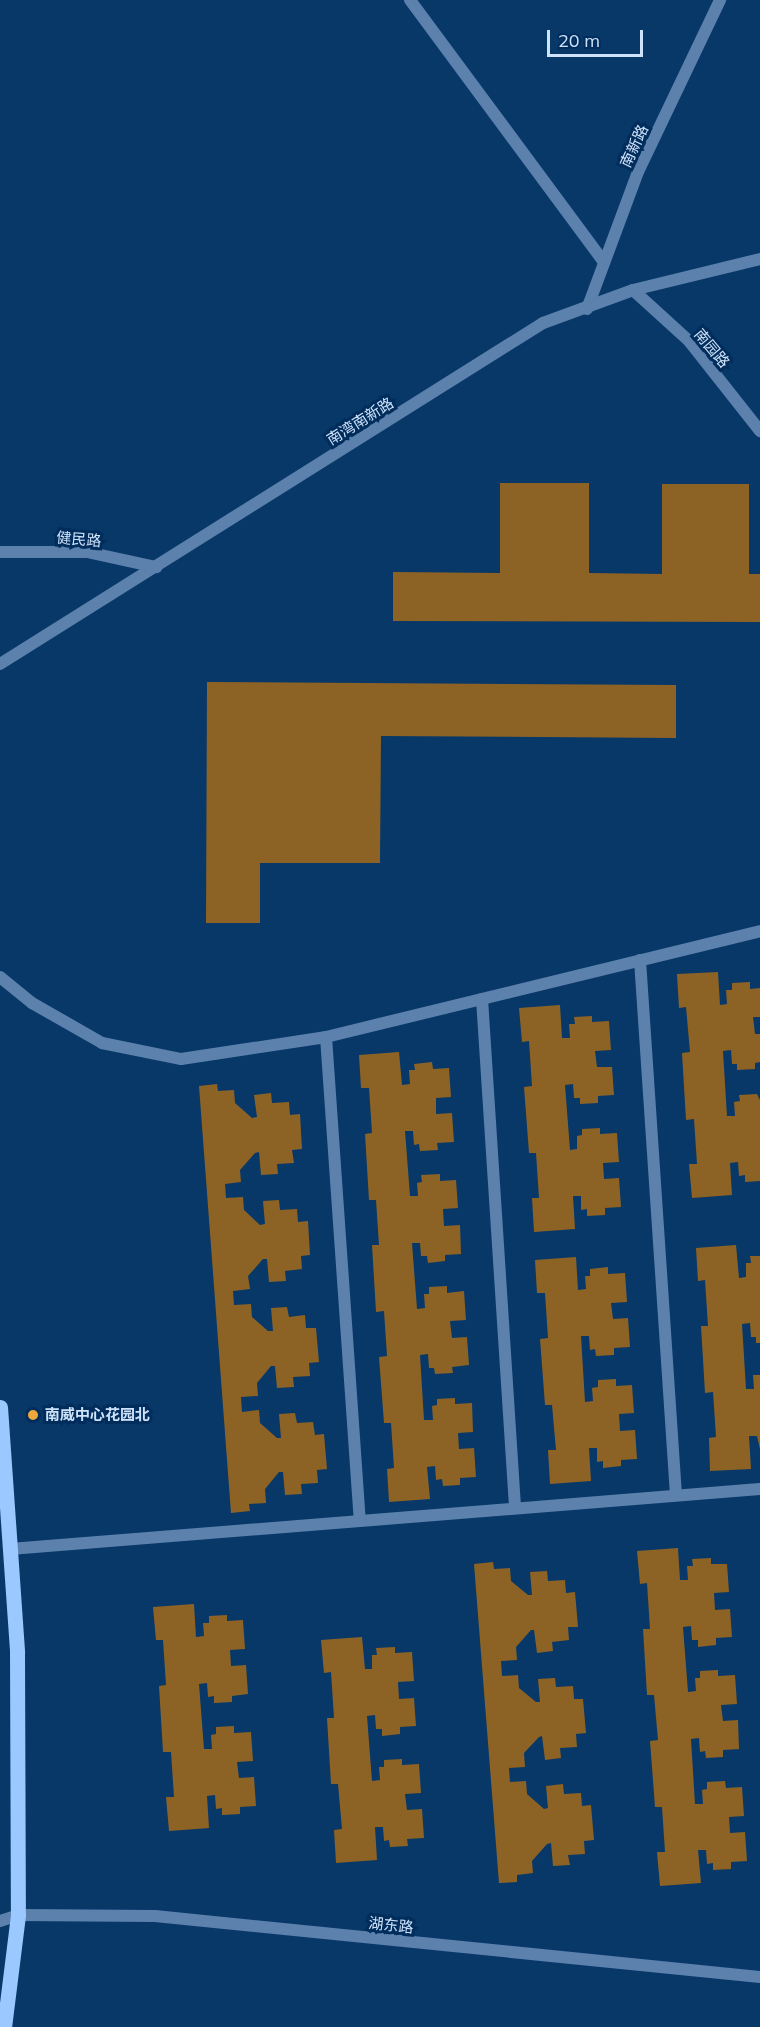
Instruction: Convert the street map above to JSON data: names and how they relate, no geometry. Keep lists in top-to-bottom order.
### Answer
{
  "streets": {
    "street": [
      "南新路",
      "南园路",
      "南湾南新路",
      "健民路",
      "湖东路"
    ]
  },
  "crossings": [
    ["南新路", "南湾南新路"],
    ["南园路", "南湾南新路"],
    ["南湾南新路", "健民路"]
  ],
  "places": ["南威中心花园北"],
  "scale_bar": "20 m"
}
